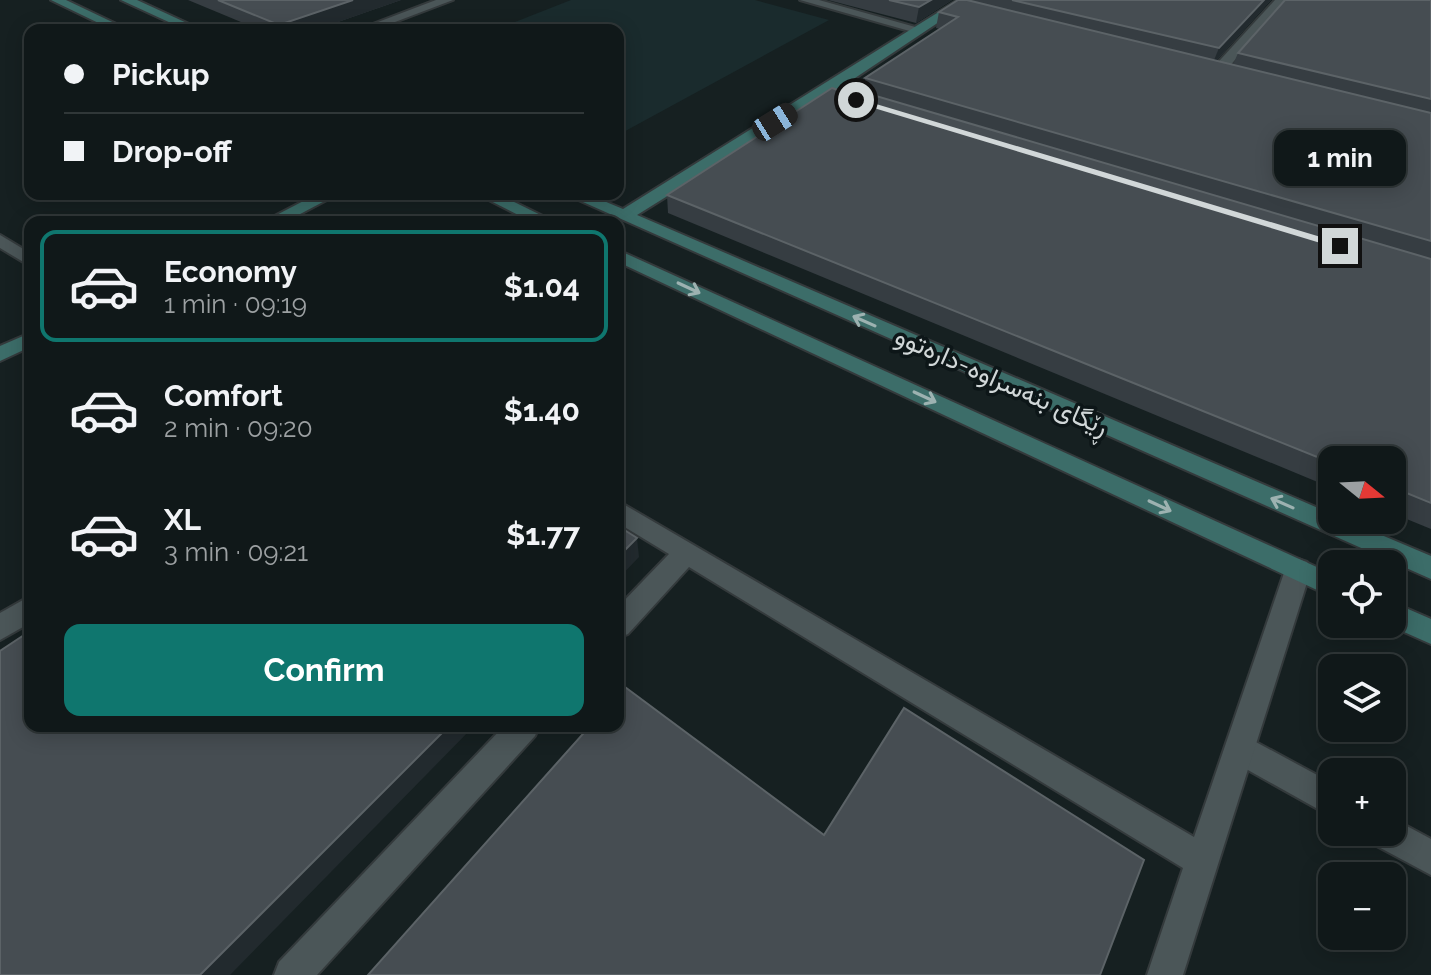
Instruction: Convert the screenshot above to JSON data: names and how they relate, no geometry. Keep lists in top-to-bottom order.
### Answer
{
  "streets": {
    "street": ["ڕێگای بنەسراوە-دارەتوو"]
  },
  "north": "right",
  "page": {
    "banner": ["Pickup", "Drop-off"],
    "bubble": "1 min",
    "list": [
      {
        "name": "Economy",
        "note": "1 min · 09:19",
        "value": "$1.04"
      },
      {
        "name": "Comfort",
        "note": "2 min · 09:20",
        "value": "$1.40"
      },
      {
        "name": "XL",
        "note": "3 min · 09:21",
        "value": "$1.77"
      }
    ],
    "map_buttons": ["+", "−"],
    "buttons": "Confirm"
  }
}
